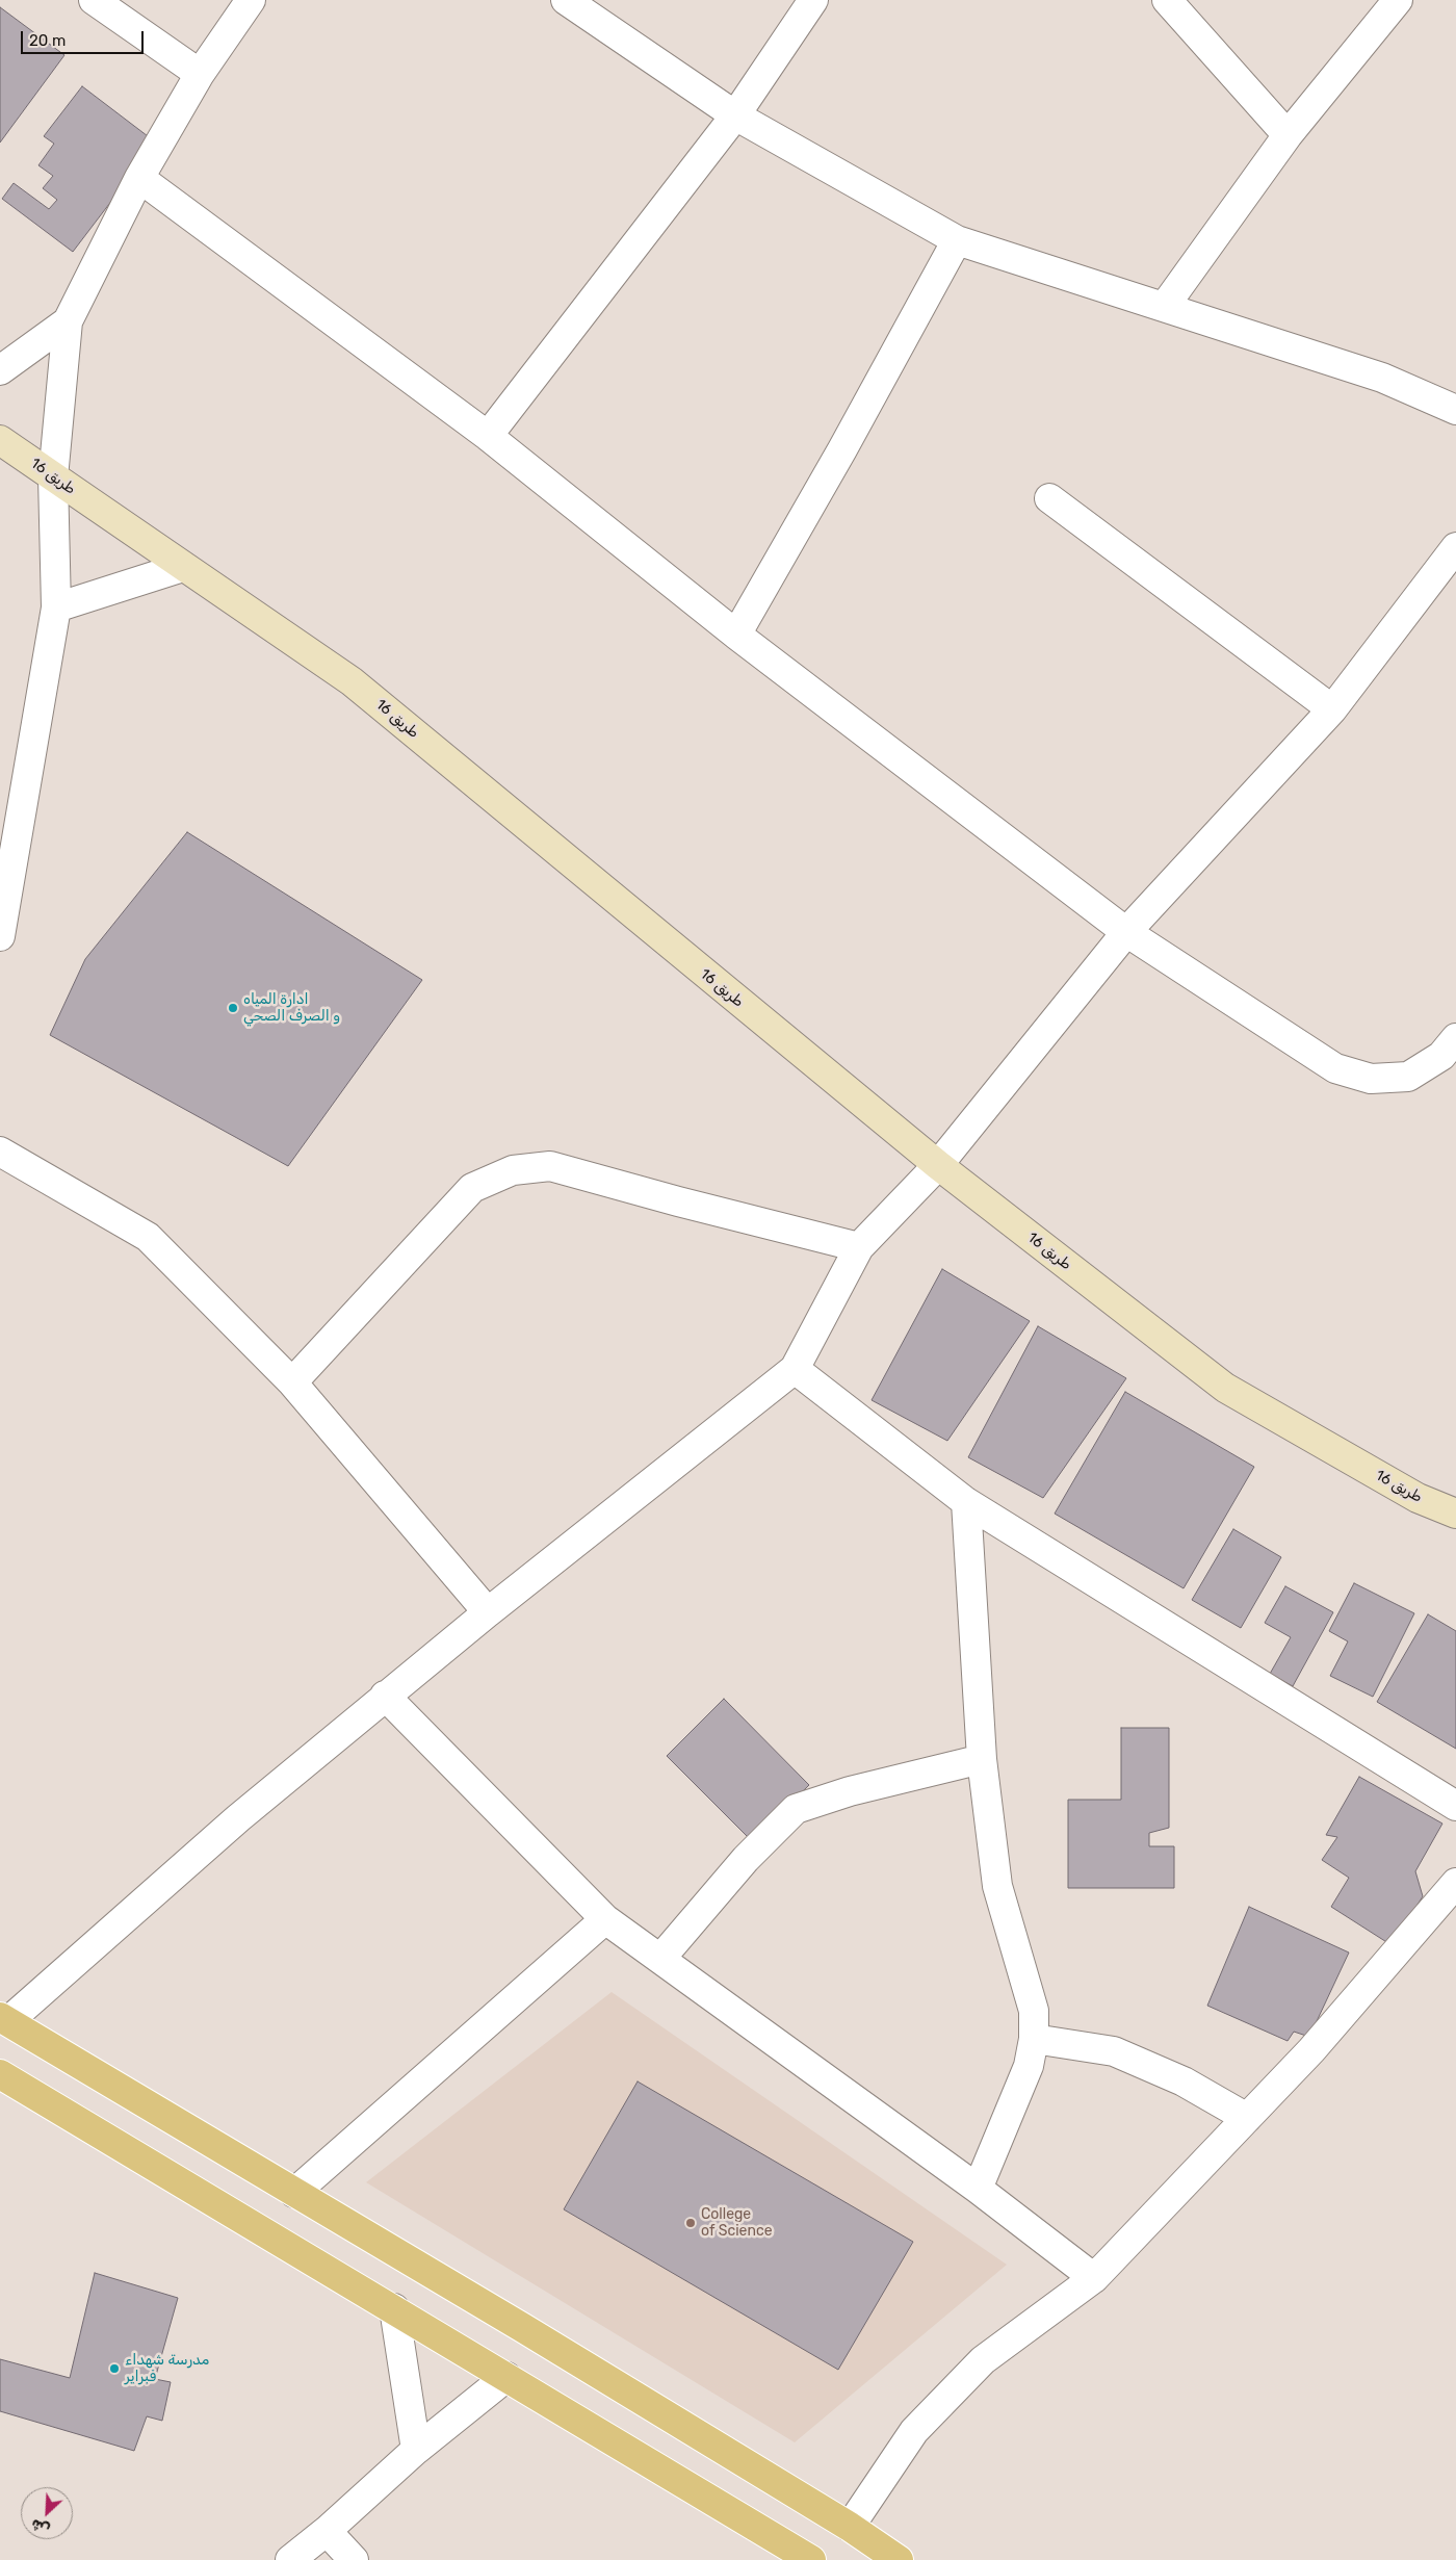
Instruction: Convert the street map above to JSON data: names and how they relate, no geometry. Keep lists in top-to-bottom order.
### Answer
{
  "streets": {
    "street": ["طريق 16"]
  },
  "places": ["ادارة المياه و الصرف الصحي", "College of Science", "مدرسة شهداء فبراير"],
  "scale_bar": "20 m",
  "north": "bottom left"
}
